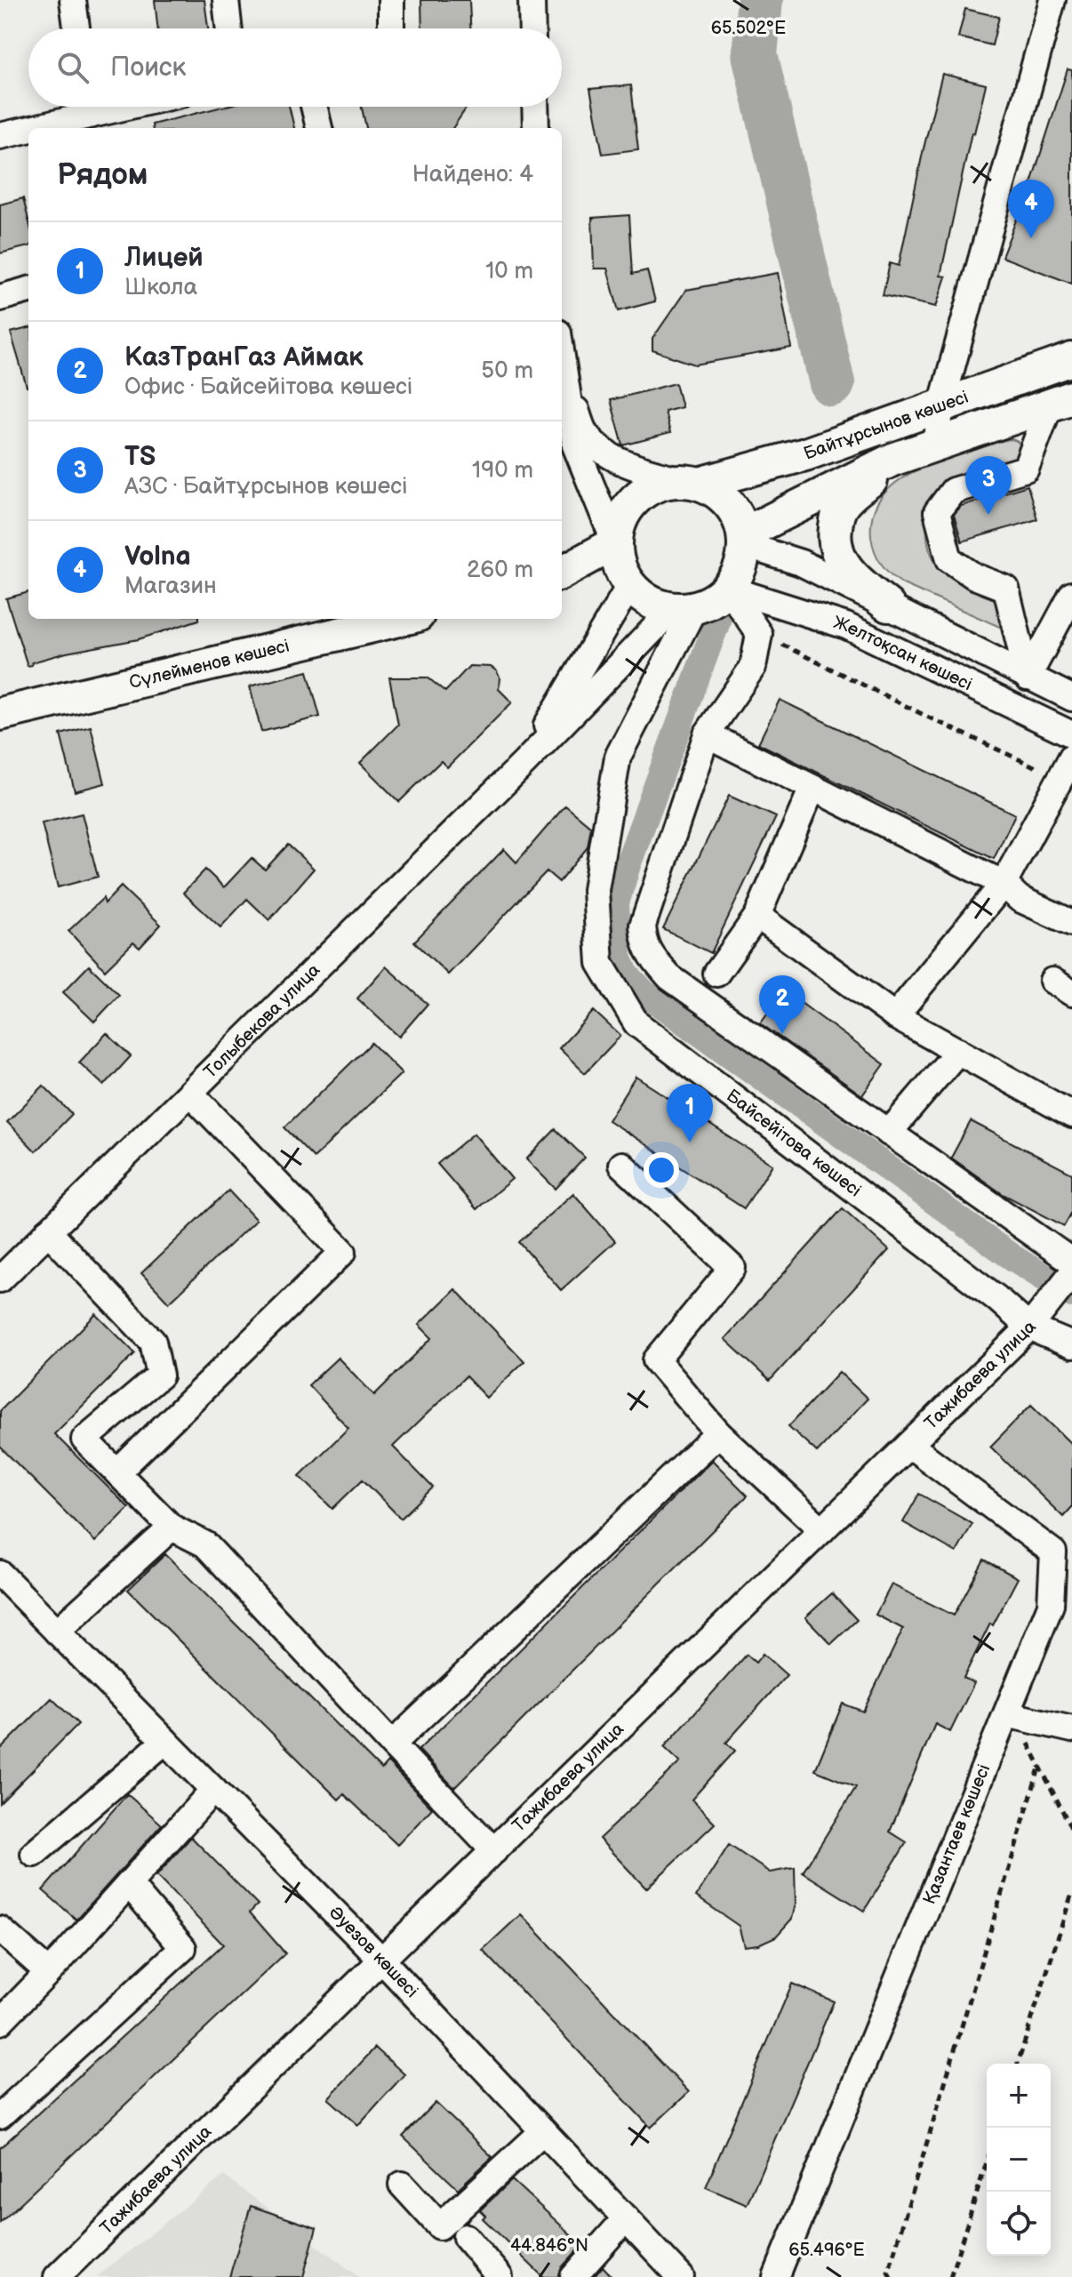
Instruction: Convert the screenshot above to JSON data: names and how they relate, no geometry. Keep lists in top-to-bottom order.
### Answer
{
  "streets": {
    "main road": ["Байтұрсынов көшесі", "Сүлейменов көшесі"],
    "street": [
      "Желтоқсан көшесі",
      "Толыбекова улица",
      "Байсейітова көшесі",
      "Тажибаева улица",
      "Қазантаев көшесі",
      "Әуезов көшесі"
    ]
  },
  "crossings": [
    ["Байтұрсынов көшесі", "Желтоқсан көшесі"],
    ["Байтұрсынов көшесі", "Байсейітова көшесі"],
    ["Желтоқсан көшесі", "Байсейітова көшесі"],
    ["Байсейітова көшесі", "Тажибаева улица"],
    ["Тажибаева улица", "Қазантаев көшесі"],
    ["Тажибаева улица", "Әуезов көшесі"]
  ],
  "page": {
    "search": "Поиск",
    "heading": ["Рядом", "Найдено: 4"],
    "pins": [
      "4",
      "3",
      "2",
      "1"
    ],
    "list": [
      {
        "mark": "1",
        "name": "Лицей",
        "note": "Школа",
        "value": "10 m"
      },
      {
        "mark": "2",
        "name": "КазТранГаз Аймак",
        "note": "Офис · Байсейітова көшесі",
        "value": "50 m"
      },
      {
        "mark": "3",
        "name": "TS",
        "note": "АЗС · Байтұрсынов көшесі",
        "value": "190 m"
      },
      {
        "mark": "4",
        "name": "Volna",
        "note": "Магазин",
        "value": "260 m"
      }
    ],
    "map_buttons": ["+", "−"]
  },
  "coordinates": ["65.502°E", "44.846°N", "65.496°E"]
}
